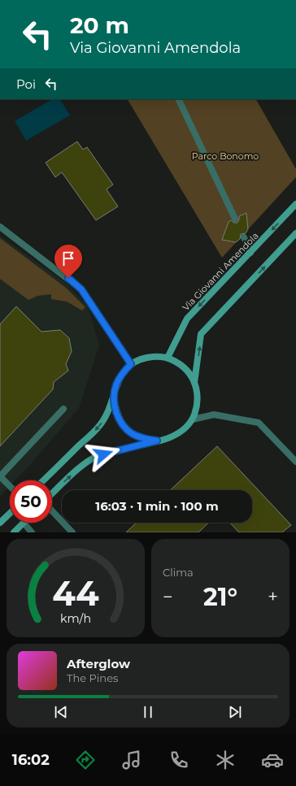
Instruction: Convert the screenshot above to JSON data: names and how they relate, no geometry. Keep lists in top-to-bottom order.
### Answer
{
  "streets": {
    "main road": ["Via Giovanni Amendola"]
  },
  "parks": ["Parco Bonomo"],
  "page": {
    "turn": ["20 m", "Via Giovanni Amendola"],
    "then": "Poi",
    "limit": "50",
    "trip": "16:03 · 1 min · 100 m",
    "tile": "Clima",
    "heat": ["−", "21°", "+"],
    "song": ["Afterglow", "The Pines"],
    "tabs": "16:02",
    "gauge": ["44", "km/h"]
  }
}
